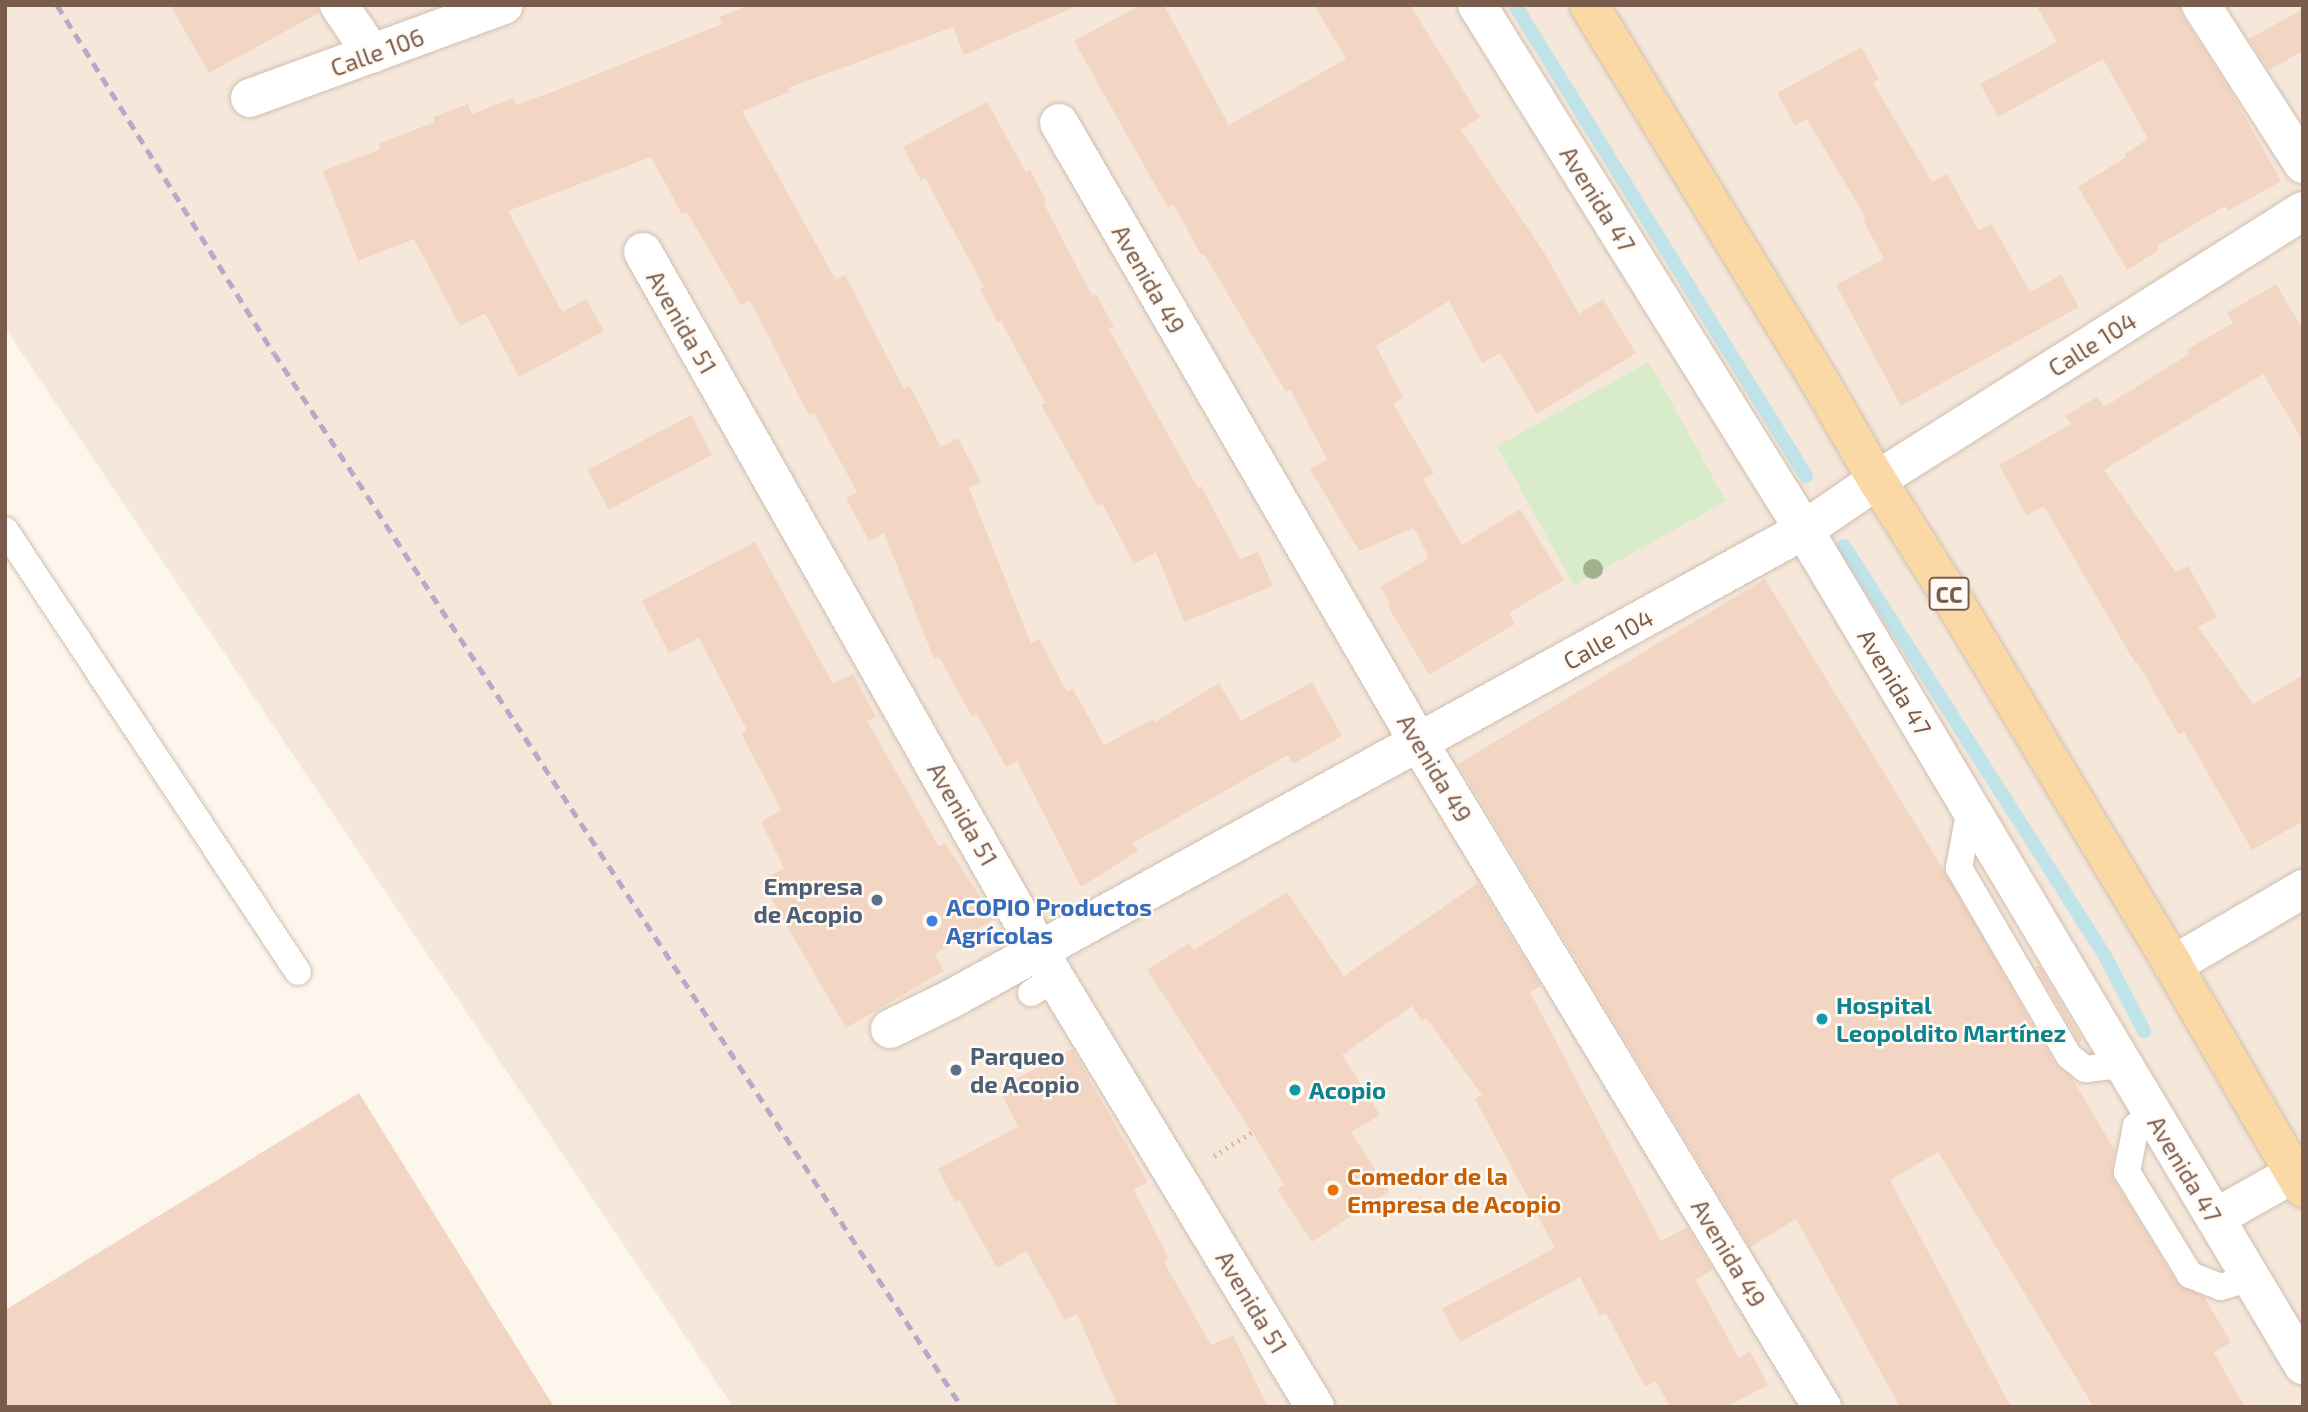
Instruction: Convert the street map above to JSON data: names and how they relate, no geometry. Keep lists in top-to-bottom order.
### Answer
{
  "streets": {
    "main road": ["CC"],
    "street": [
      "Calle 106",
      "Avenida 47",
      "Avenida 49",
      "Avenida 51",
      "Calle 104"
    ]
  },
  "crossings": [
    ["Avenida 47", "Calle 104"],
    ["Avenida 49", "Calle 104"],
    ["Avenida 51", "Calle 104"],
    ["Calle 104", "CC"]
  ],
  "places": [
    "Empresa de Acopio",
    "ACOPIO Productos Agrícolas",
    "Hospital Leopoldito Martínez",
    "Parqueo de Acopio",
    "Acopio",
    "Comedor de la Empresa de Acopio"
  ]
}
